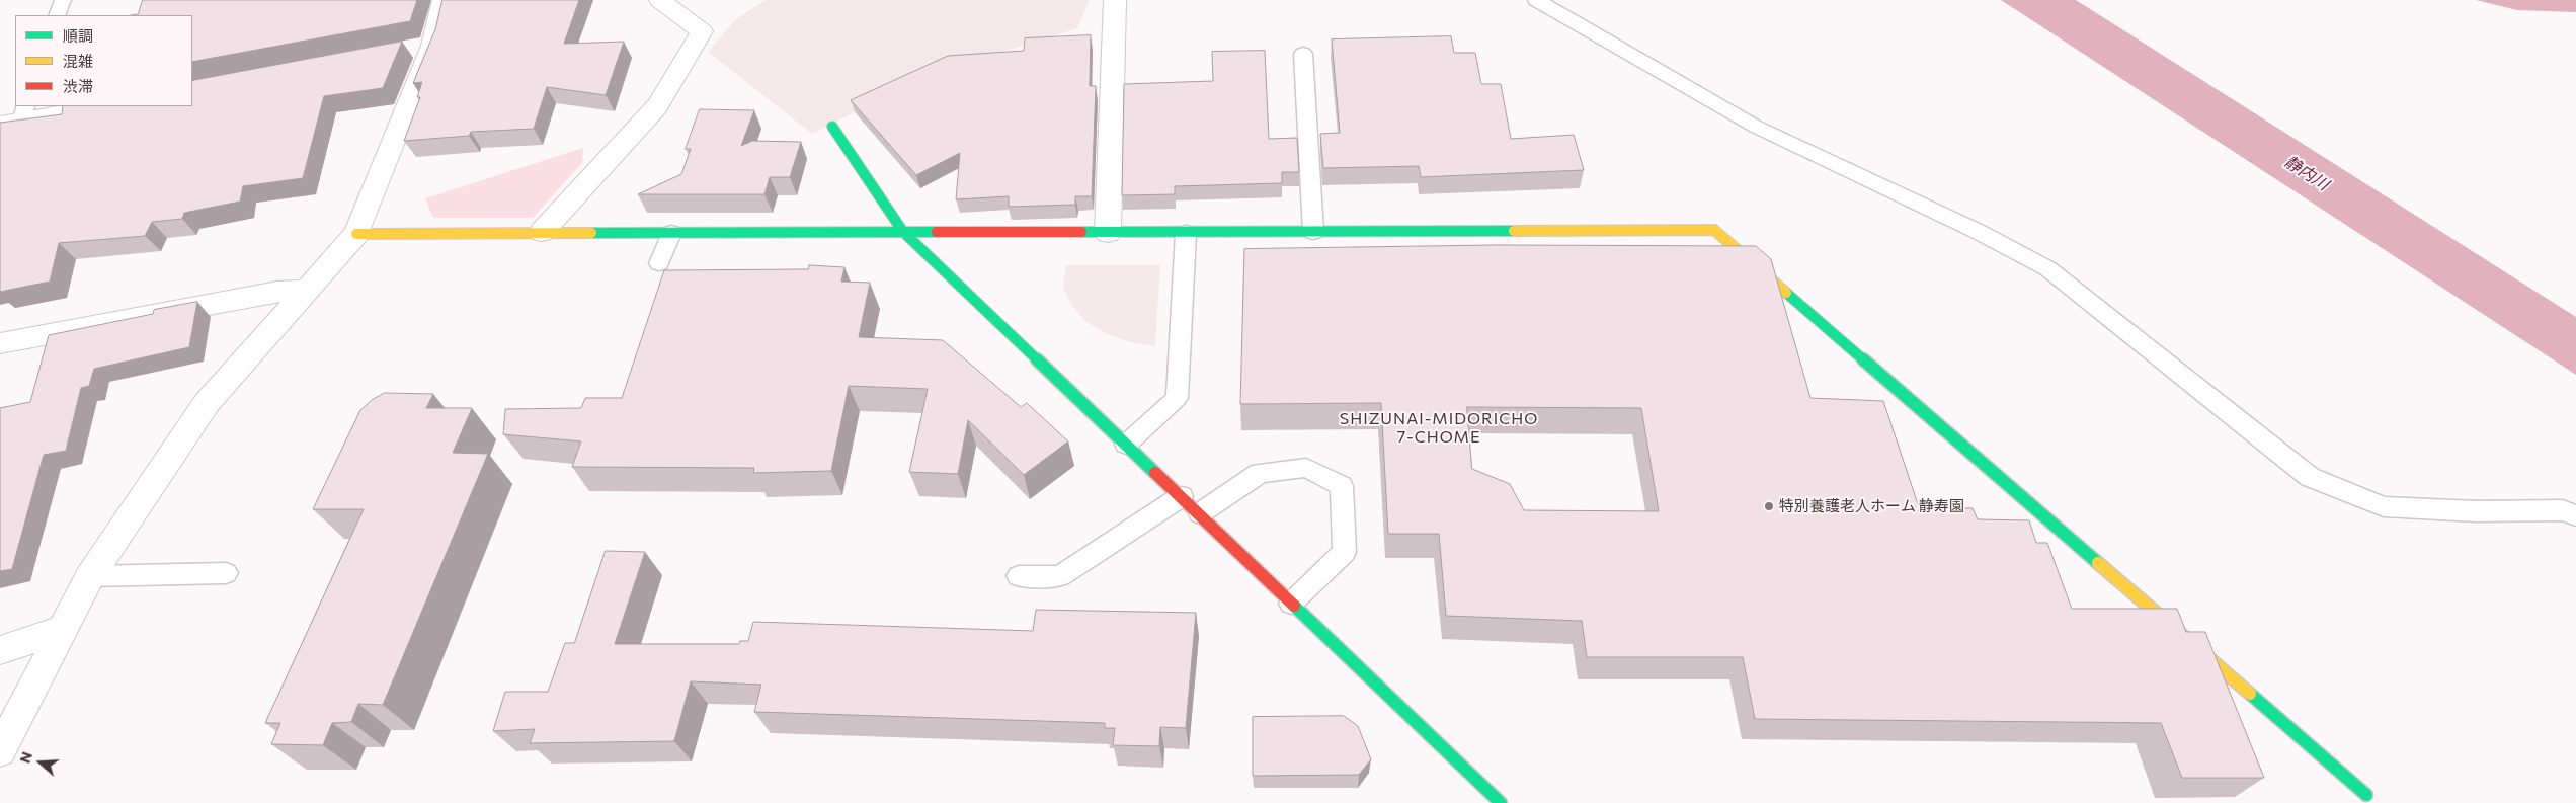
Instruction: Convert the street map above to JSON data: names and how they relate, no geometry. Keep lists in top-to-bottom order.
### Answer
{
  "districts": ["SHIZUNAI-MIDORICHO 7-CHOME"],
  "water": ["静内川"],
  "places": ["特別養護老人ホーム 静寿園"],
  "legend": ["順調", "混雑", "渋滞"],
  "north": "left"
}
